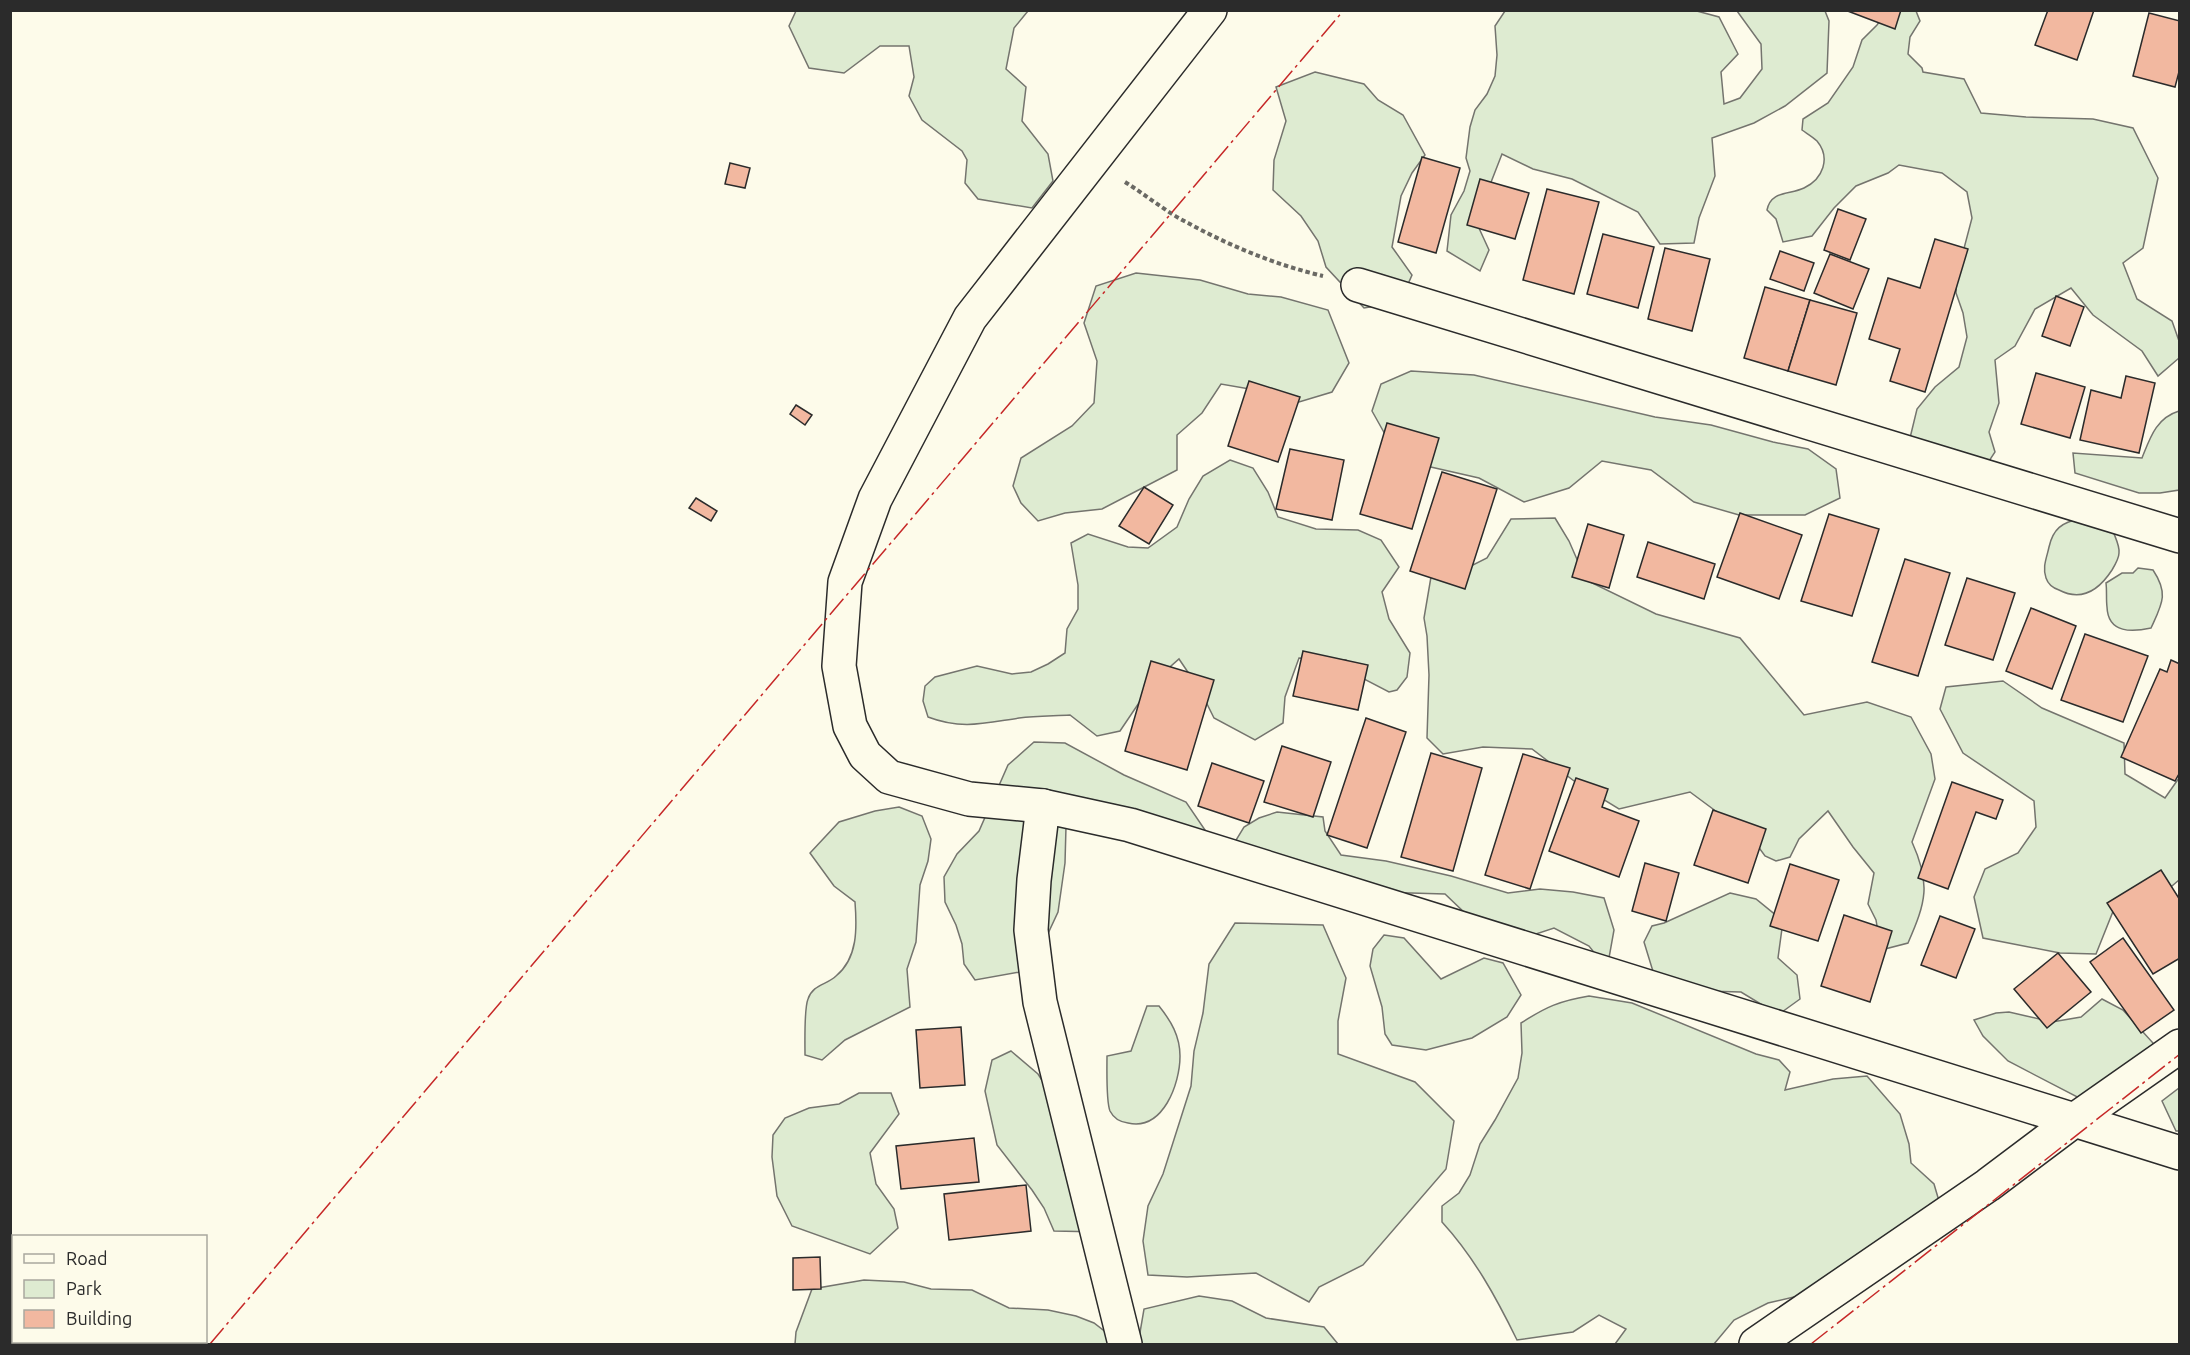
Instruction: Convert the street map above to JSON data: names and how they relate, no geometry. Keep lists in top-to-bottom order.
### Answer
{
  "legend": ["Road", "Park", "Building"]
}
